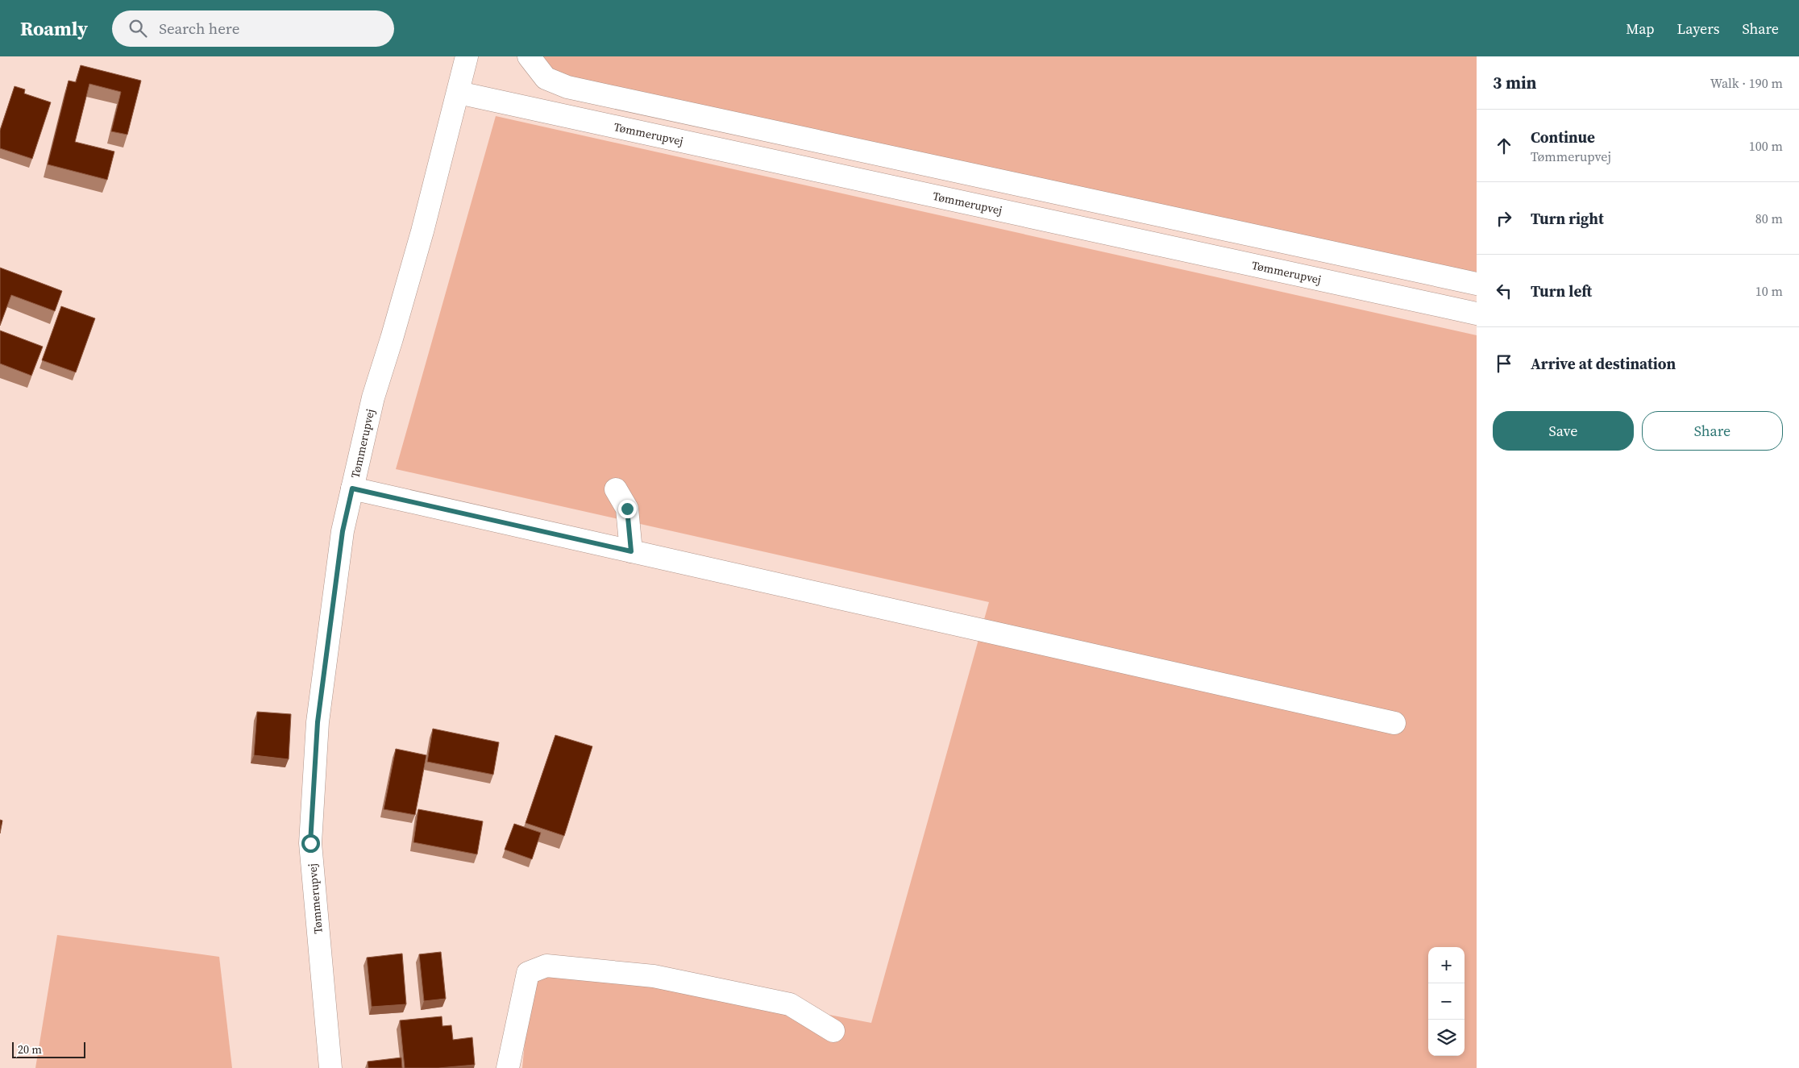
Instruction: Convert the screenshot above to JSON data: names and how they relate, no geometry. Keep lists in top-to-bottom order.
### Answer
{
  "streets": {
    "street": ["Tømmerupvej"]
  },
  "scale_bar": "20 m",
  "page": {
    "header": "Roamly",
    "search": "Search here",
    "nav": ["Map", "Layers", "Share"],
    "heading": ["3 min", "Walk · 190 m"],
    "list": [
      ["Continue", "Tømmerupvej", "100 m"],
      ["Turn right", "80 m"],
      ["Turn left", "10 m"],
      "Arrive at destination"
    ],
    "buttons": ["Save", "Share"],
    "map_buttons": ["+", "−"],
    "scale": "20 m"
  }
}
